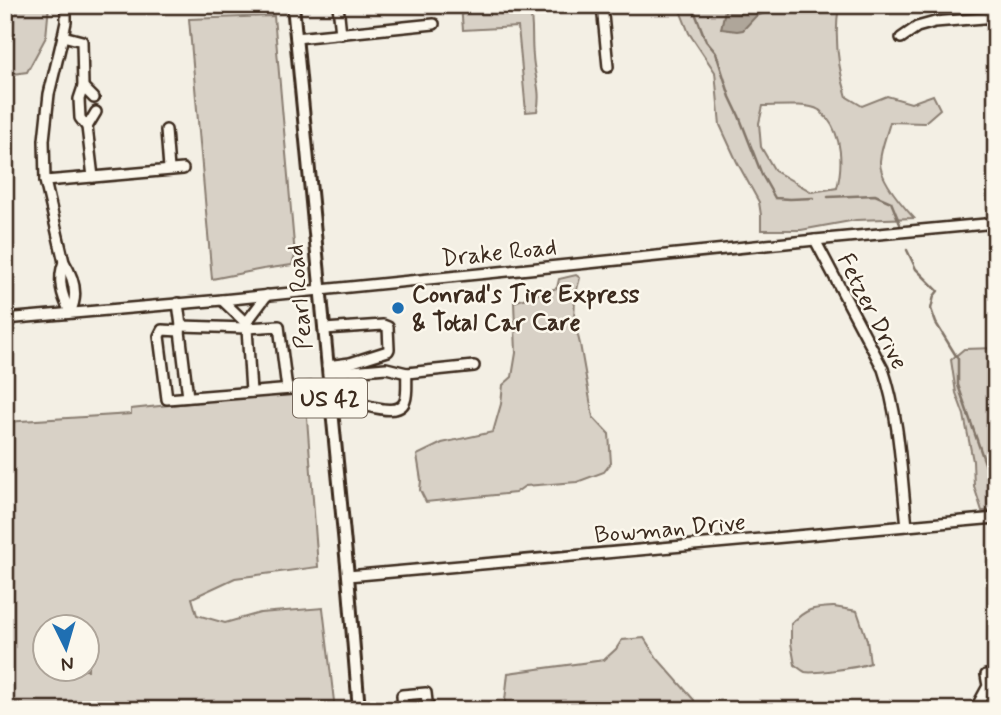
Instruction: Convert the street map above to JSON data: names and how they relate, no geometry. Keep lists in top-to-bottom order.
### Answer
{
  "streets": {
    "main road": ["Pearl Road", "US 42"],
    "street": ["Drake Road", "Fetzer Drive", "Bowman Drive"]
  },
  "crossings": [
    ["Drake Road", "Pearl Road"],
    ["Drake Road", "Fetzer Drive"],
    ["Pearl Road", "Bowman Drive"],
    ["Fetzer Drive", "Bowman Drive"]
  ],
  "places": ["Conrad's Tire Express & Total Car Care"],
  "north": "bottom"
}
